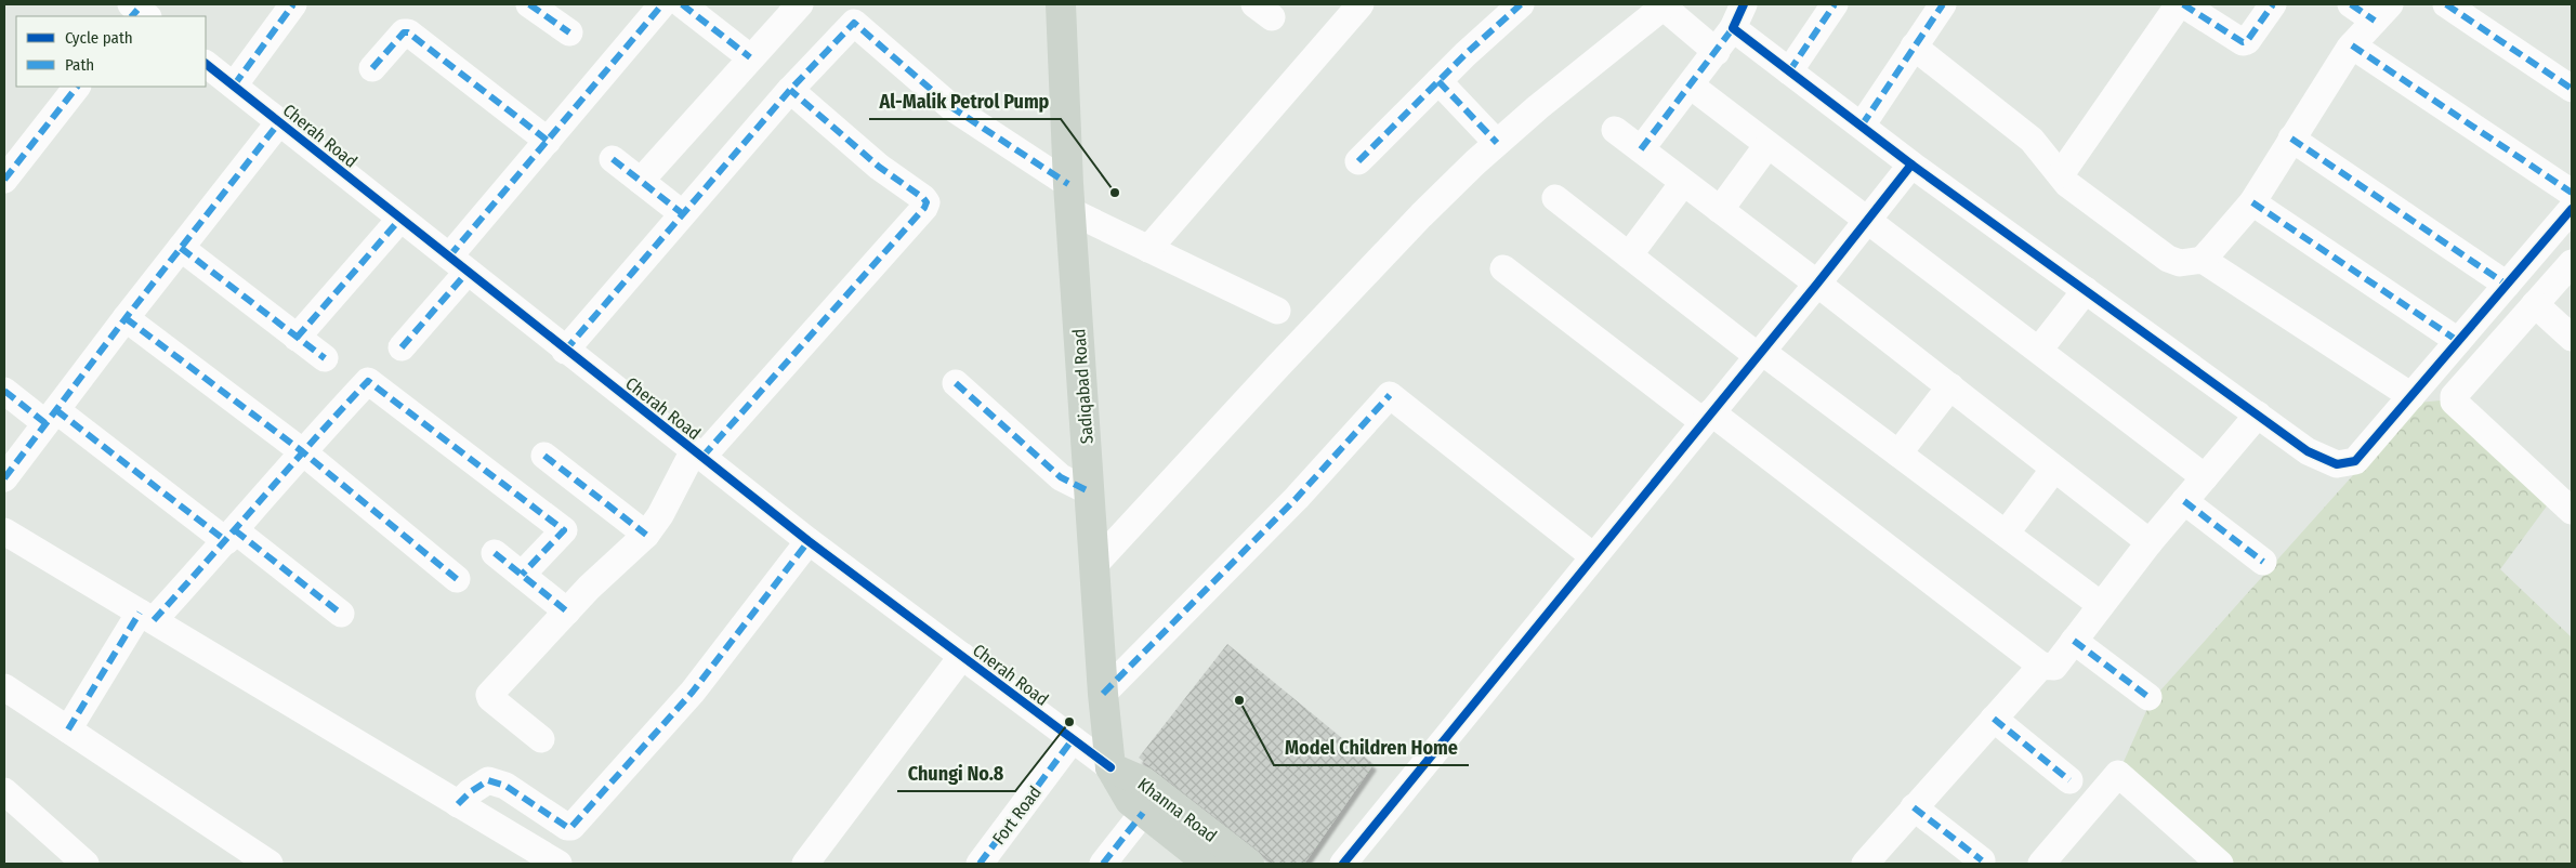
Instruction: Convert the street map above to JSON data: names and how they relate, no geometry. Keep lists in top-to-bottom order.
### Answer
{
  "streets": {
    "main road": ["Sadiqabad Road", "Khanna Road"],
    "street": ["Cherah Road", "Fort Road"]
  },
  "crossings": [
    ["Cherah Road", "Sadiqabad Road"],
    ["Cherah Road", "Khanna Road"],
    ["Cherah Road", "Fort Road"],
    ["Sadiqabad Road", "Khanna Road"]
  ],
  "places": ["Al-Malik Petrol Pump", "Model Children Home", "Chungi No.8"],
  "legend": ["Cycle path", "Path"]
}
